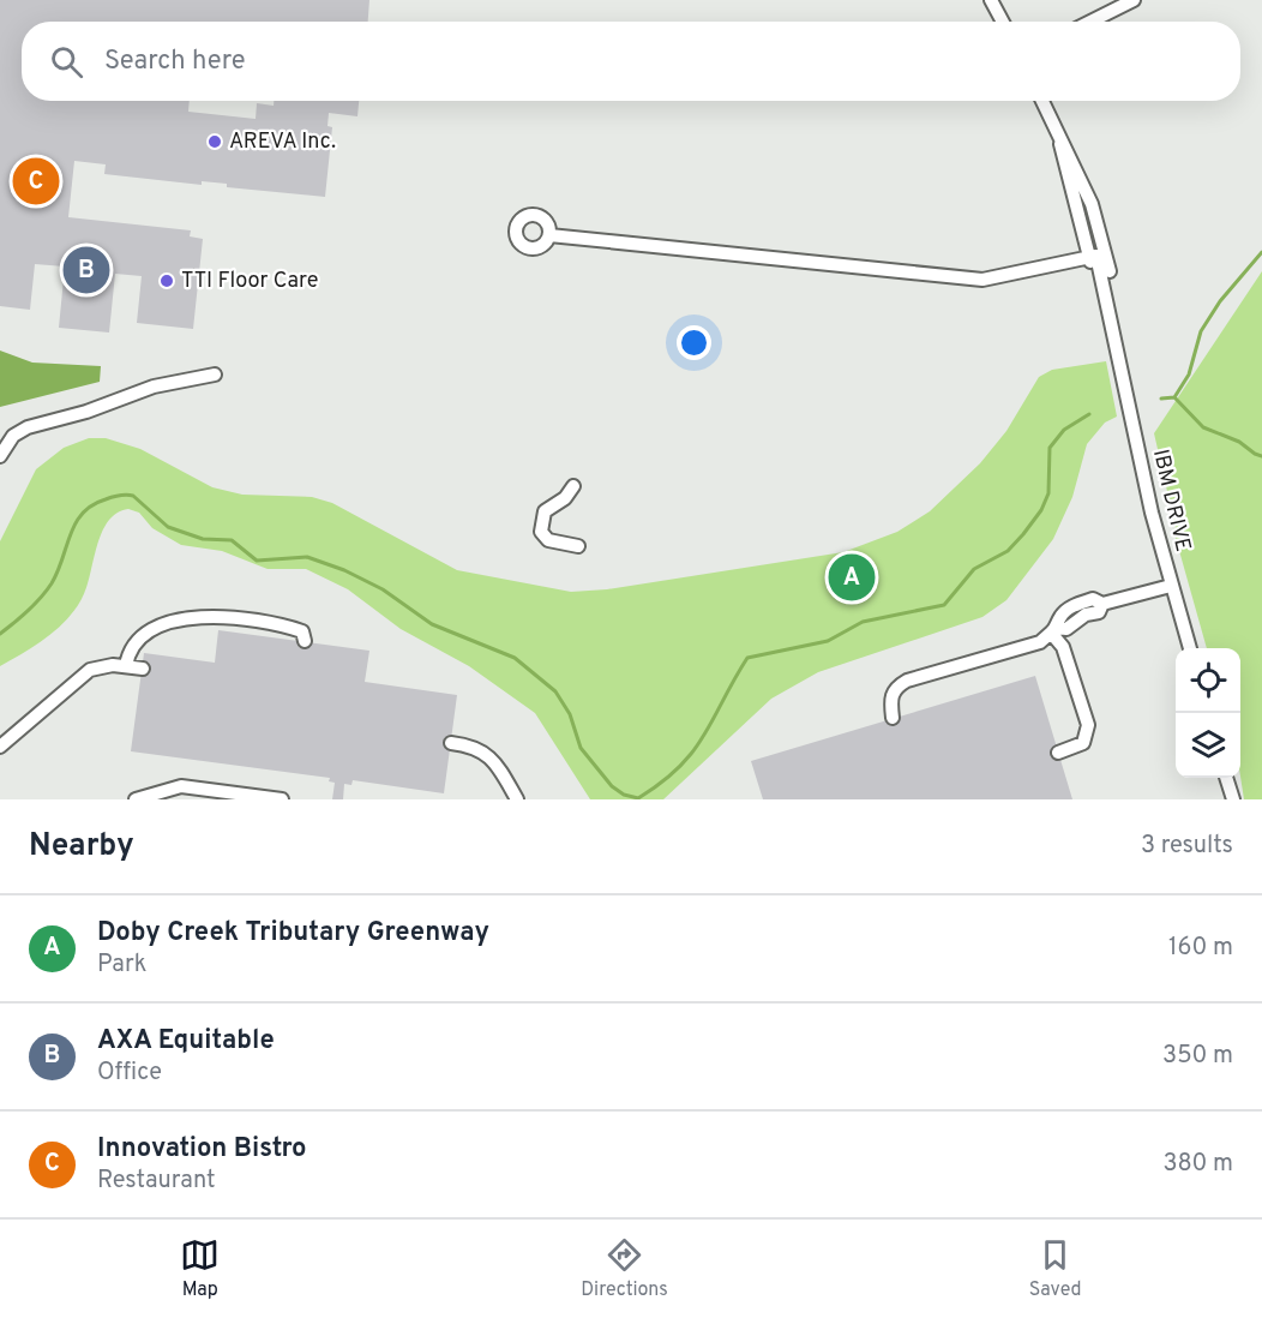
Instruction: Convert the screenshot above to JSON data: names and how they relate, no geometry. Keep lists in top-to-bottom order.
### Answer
{
  "streets": {
    "street": ["IBM DRIVE"]
  },
  "places": ["AREVA Inc.", "TTI Floor Care"],
  "page": {
    "search": "Search here",
    "pins": ["C", "B", "A"],
    "heading": ["Nearby", "3 results"],
    "list": [
      {
        "mark": "A",
        "name": "Doby Creek Tributary Greenway",
        "note": "Park",
        "value": "160 m"
      },
      {
        "mark": "B",
        "name": "AXA Equitable",
        "note": "Office",
        "value": "350 m"
      },
      {
        "mark": "C",
        "name": "Innovation Bistro",
        "note": "Restaurant",
        "value": "380 m"
      }
    ],
    "nav": ["Map", "Directions", "Saved"]
  }
}
